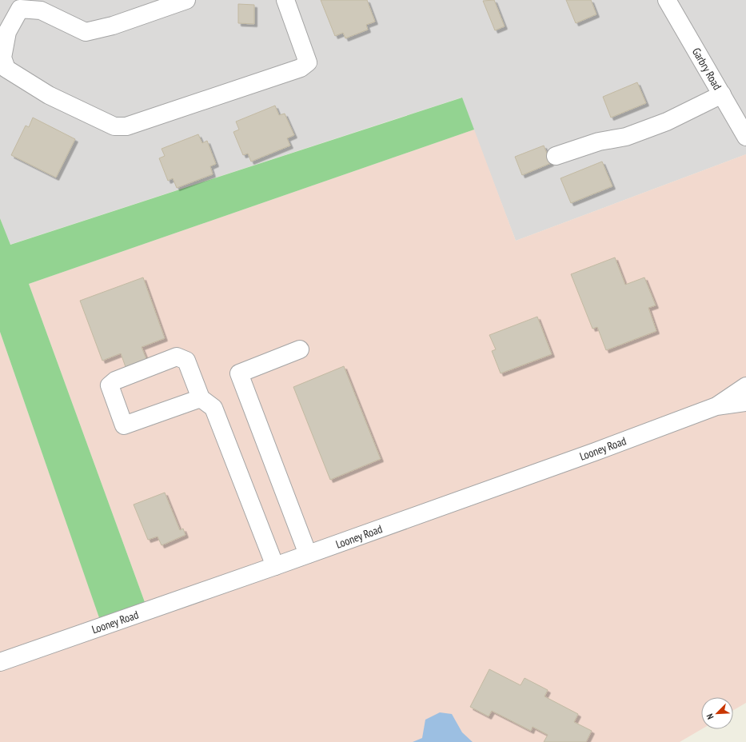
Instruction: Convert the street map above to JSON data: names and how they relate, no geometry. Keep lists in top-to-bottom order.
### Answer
{
  "streets": {
    "street": ["Garbry Road", "Looney Road"]
  },
  "north": "bottom left"
}
